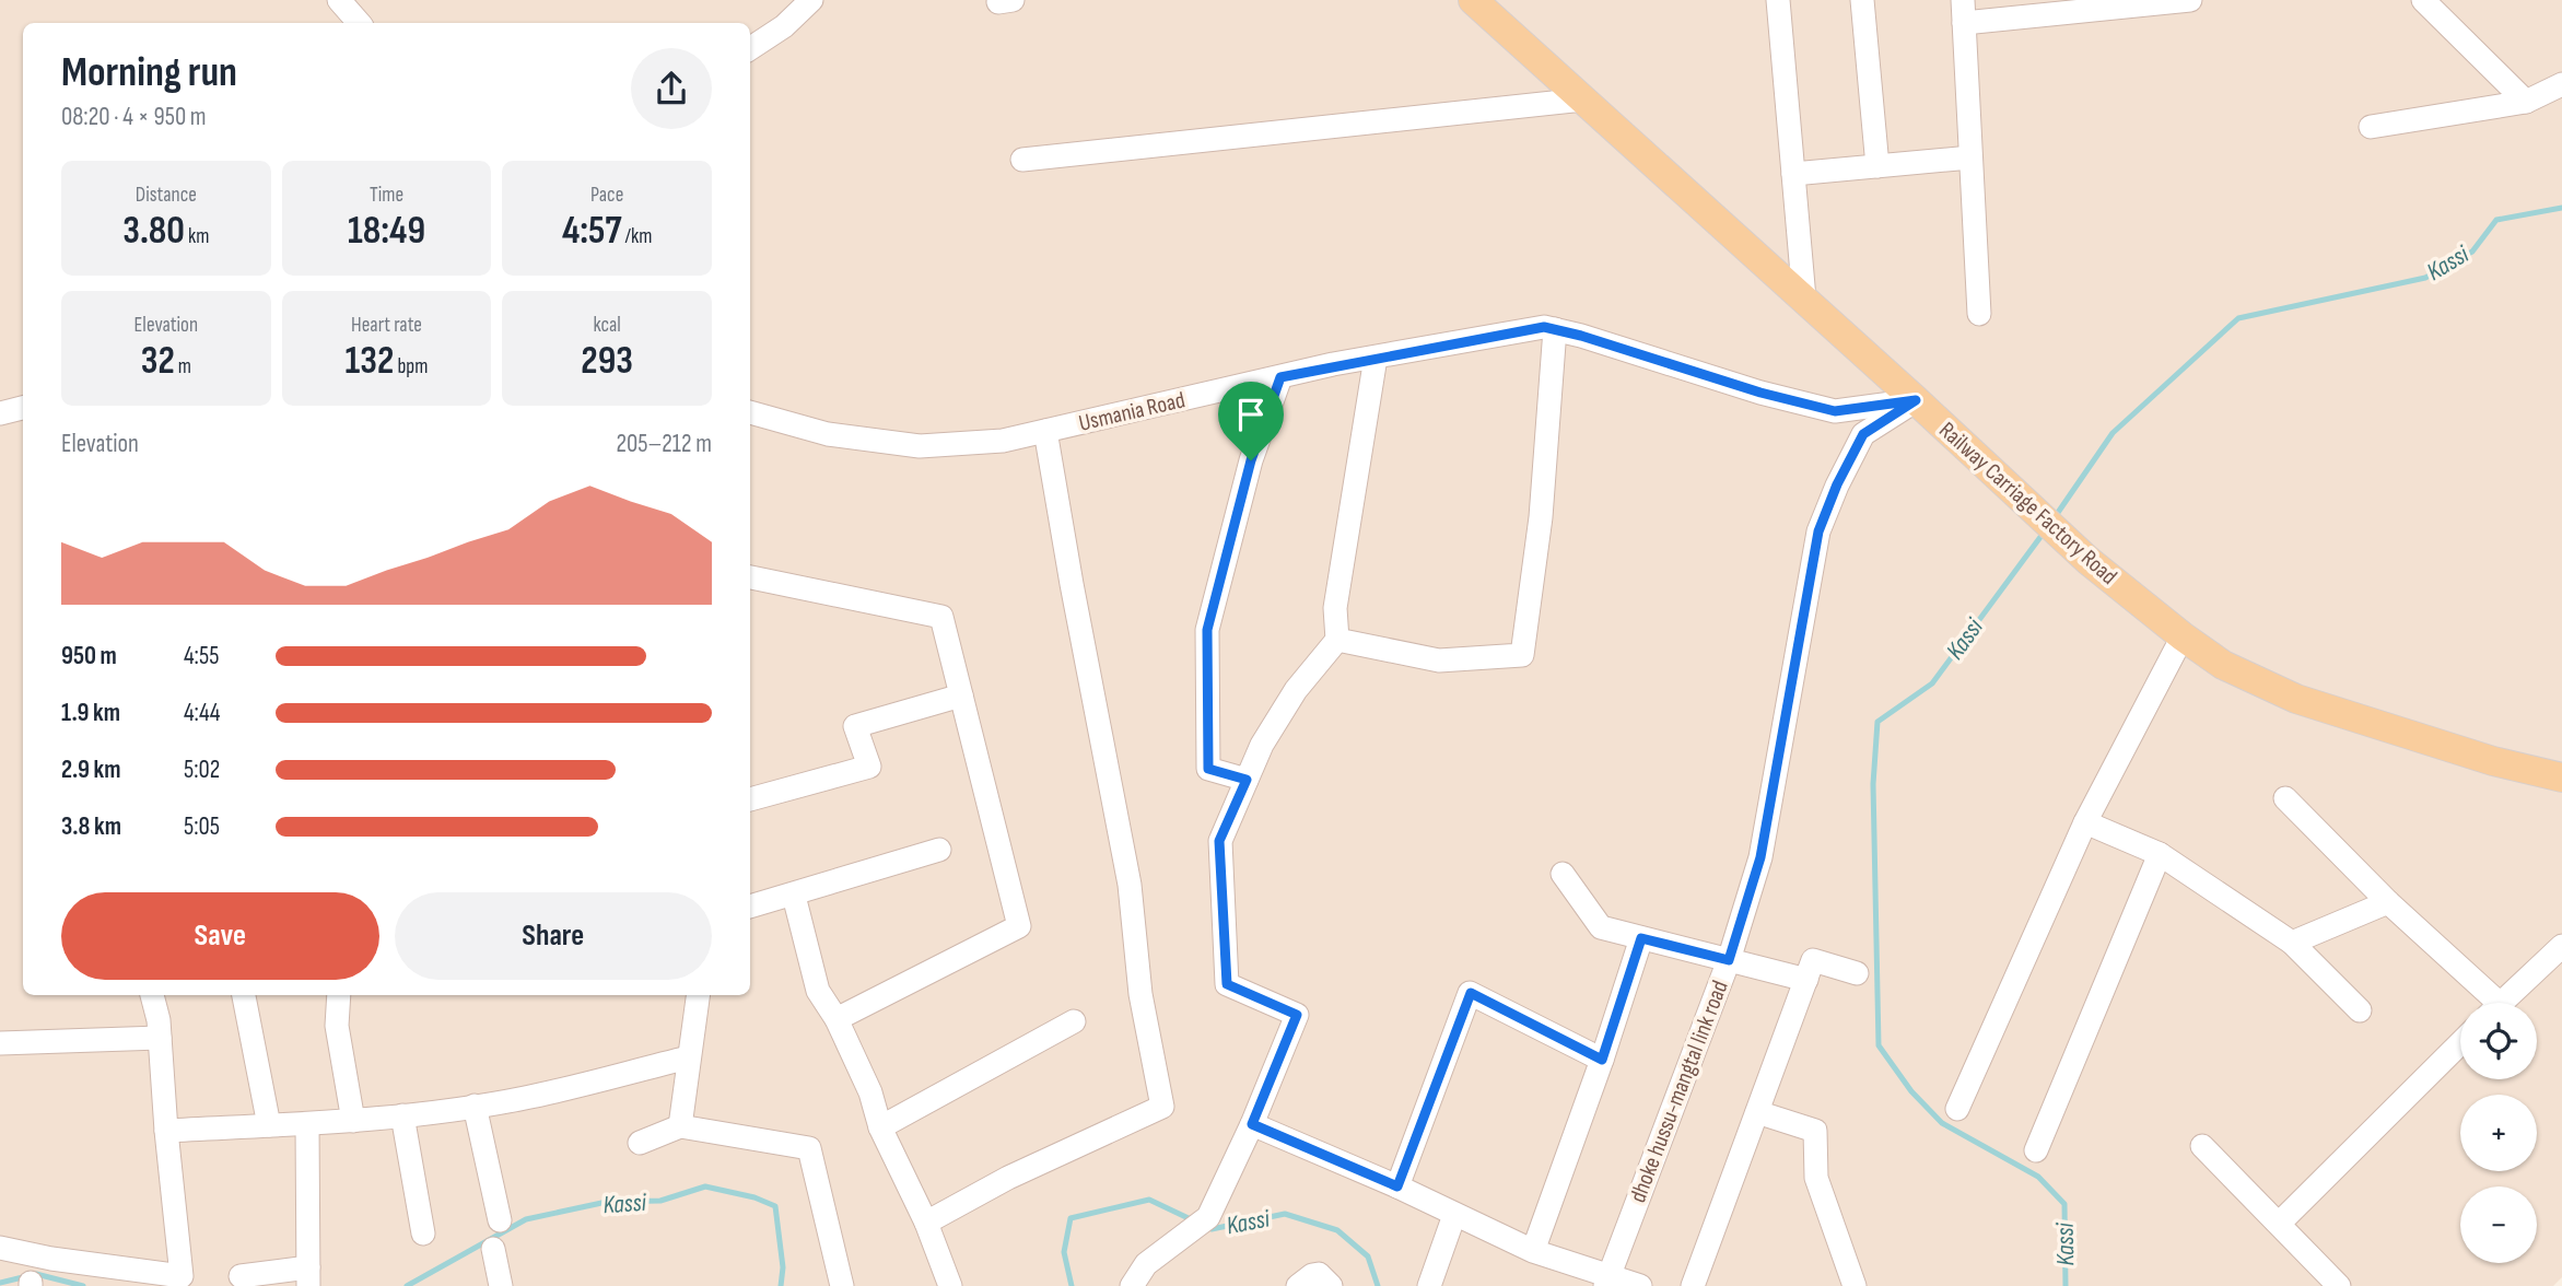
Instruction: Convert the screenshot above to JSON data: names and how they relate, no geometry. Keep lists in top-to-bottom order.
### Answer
{
  "streets": {
    "main road": ["Railway Carriage Factory Road"],
    "street": ["Usmania Road", "dhoke hussu-mangtal link road"]
  },
  "crossings": [
    ["Usmania Road", "Railway Carriage Factory Road"],
    ["Usmania Road", "dhoke hussu-mangtal link road"],
    ["Railway Carriage Factory Road", "dhoke hussu-mangtal link road"]
  ],
  "water": ["Kassi"],
  "page": {
    "heading": ["Morning run", "08:20 · 4 × 950 m"],
    "stats": [
      ["Distance", "3.80 km"],
      ["Time", "18:49"],
      ["Pace", "4:57 /km"],
      ["Elevation", "32 m"],
      ["Heart rate", "132 bpm"],
      ["kcal", "293"]
    ],
    "chart": ["Elevation", "205–212 m"],
    "list": [
      {
        "name": "950 m",
        "note": "4:55"
      },
      {
        "name": "1.9 km",
        "note": "4:44"
      },
      {
        "name": "2.9 km",
        "note": "5:02"
      },
      {
        "name": "3.8 km",
        "note": "5:05"
      }
    ],
    "buttons": ["Save", "Share"],
    "map_buttons": ["+", "−"]
  }
}
